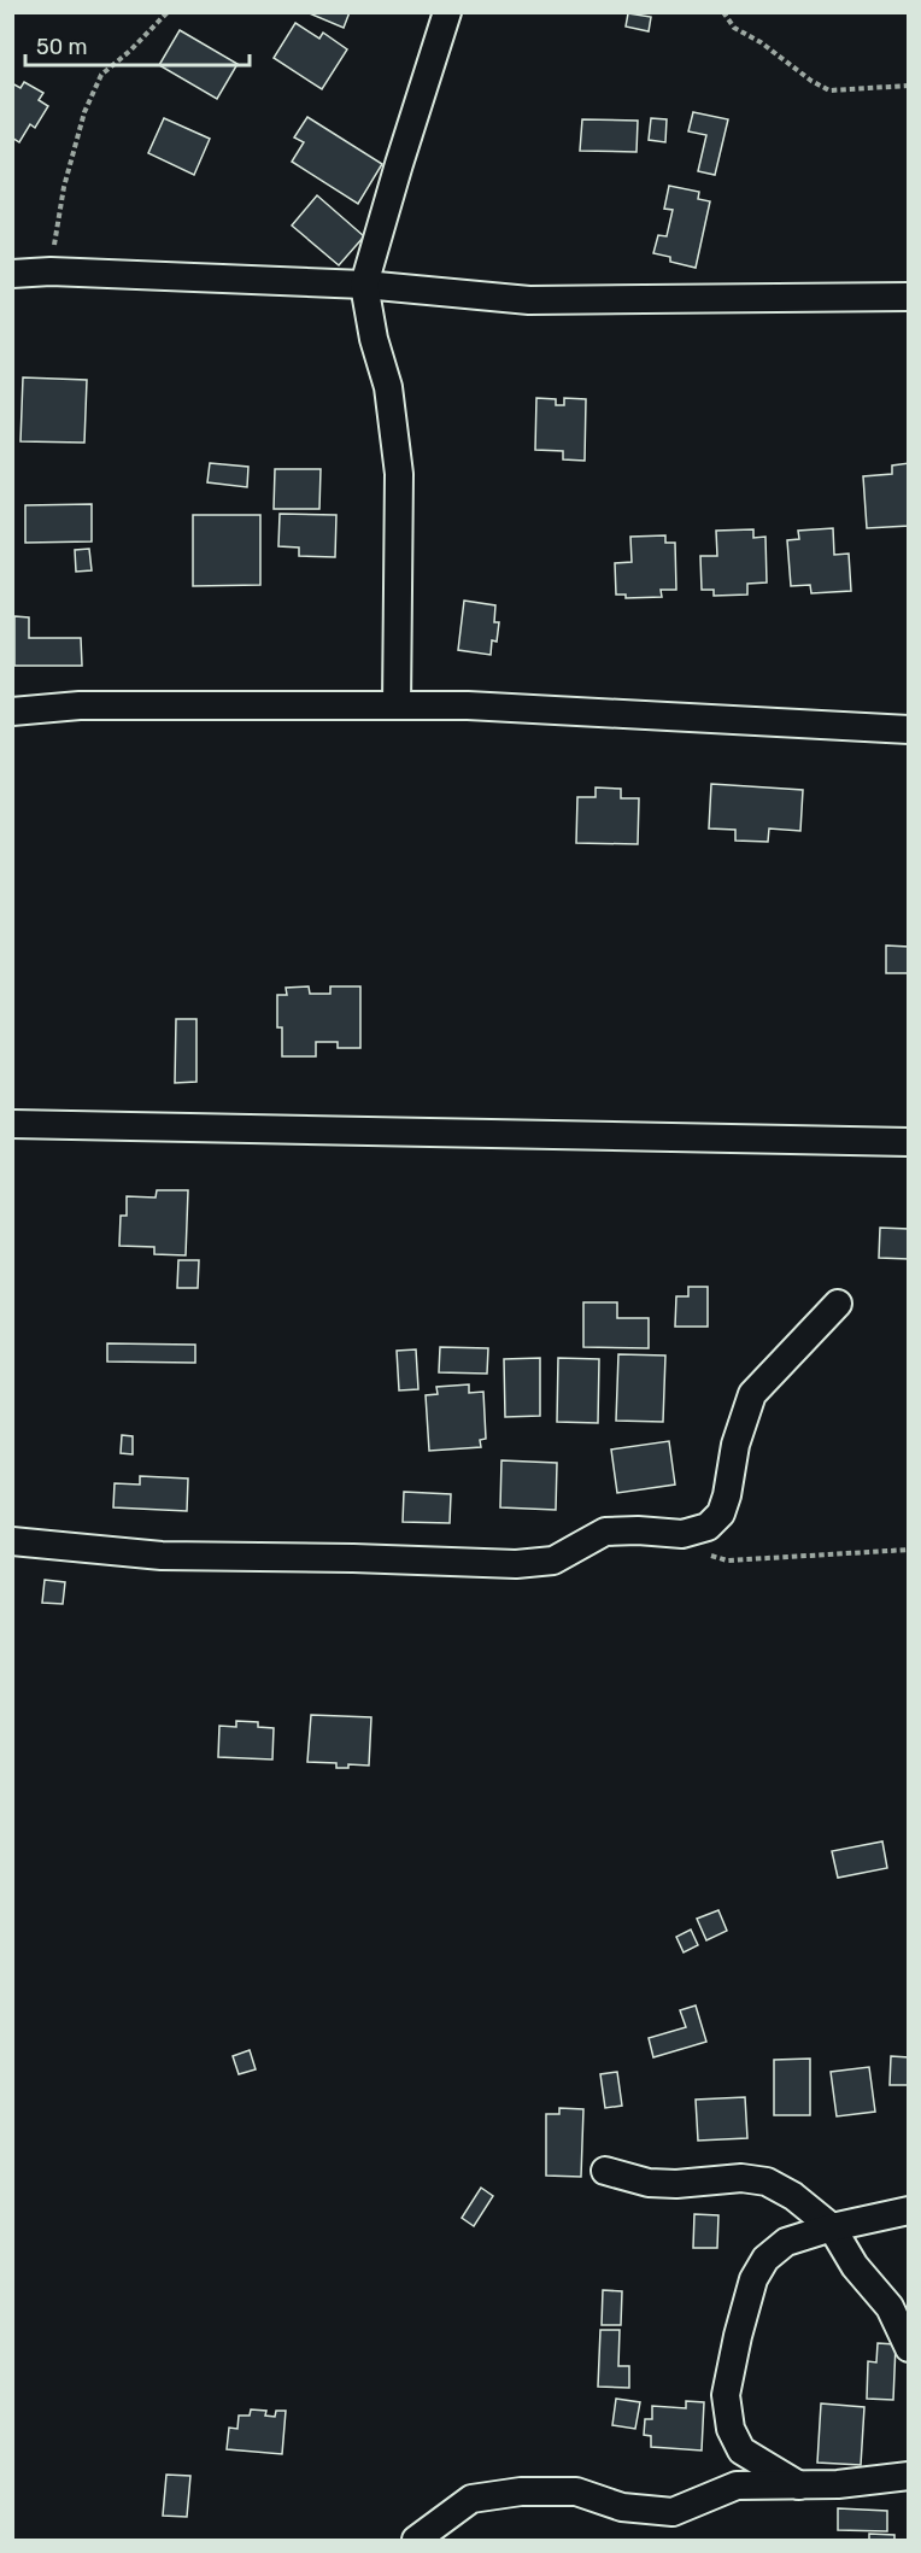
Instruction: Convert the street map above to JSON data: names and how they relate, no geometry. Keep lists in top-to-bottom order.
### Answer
{
  "scale_bar": "50 m"
}
